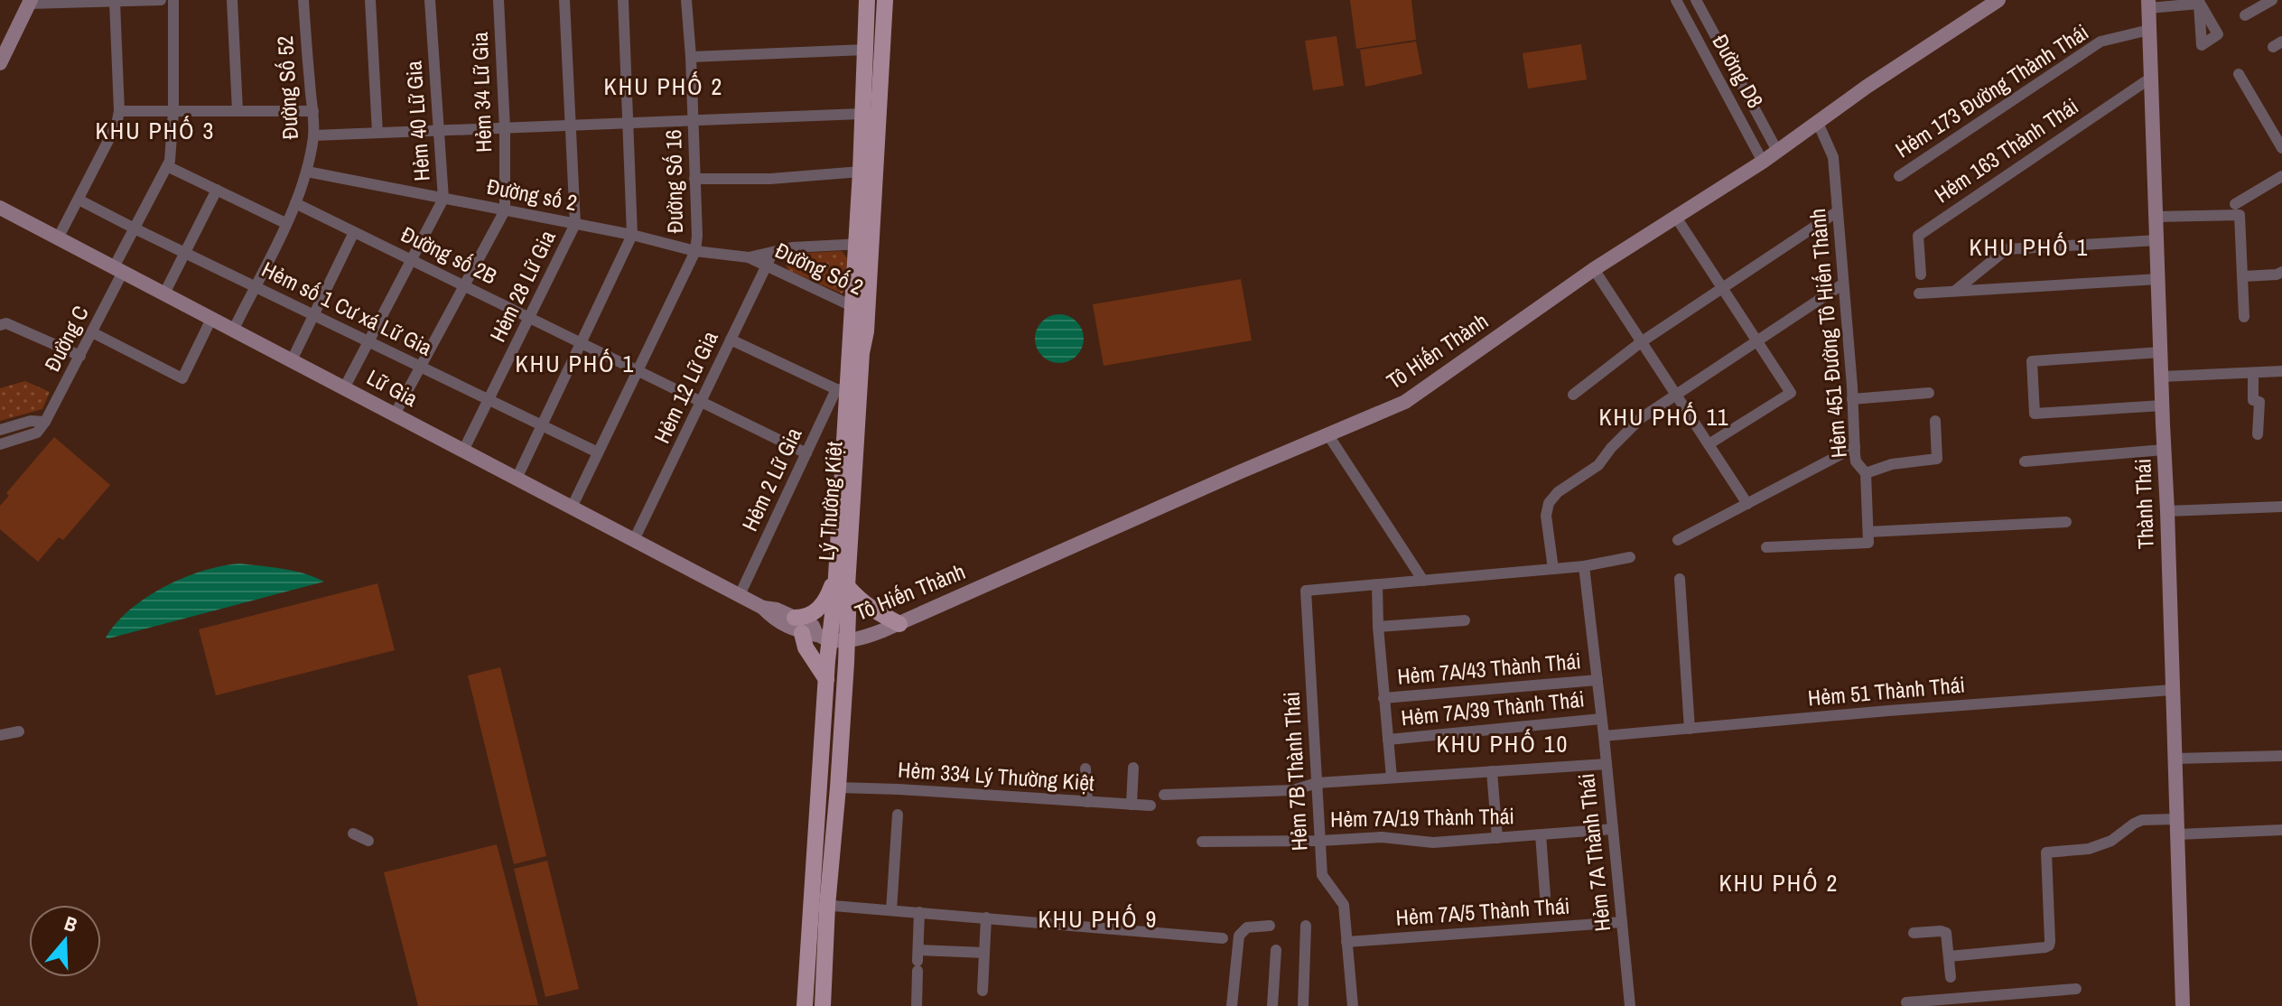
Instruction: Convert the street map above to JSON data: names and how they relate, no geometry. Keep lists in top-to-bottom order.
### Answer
{
  "streets": {
    "main road": [
      "Tô Hiến Thành",
      "Lữ Gia",
      "Lý Thường Kiệt",
      "Thành Thái"
    ],
    "street": [
      "Đường D8",
      "Đường Số 52",
      "Hẻm 173 Đường Thành Thái",
      "Hẻm 34 Lữ Gia",
      "Hẻm 40 Lữ Gia",
      "Hẻm 163 Thành Thái",
      "Đường Số 16",
      "Đường số 2",
      "Đường số 2B",
      "Đường Số 2",
      "Hẻm 28 Lữ Gia",
      "Hẻm số 1 Cư xá Lữ Gia",
      "Hẻm 451 Đường Tô Hiến Thành",
      "Đường C",
      "Hẻm 12 Lữ Gia",
      "Hẻm 2 Lữ Gia",
      "Hẻm 7A/43 Thành Thái",
      "Hẻm 51 Thành Thái",
      "Hẻm 7A/39 Thành Thái",
      "Hẻm 7B Thành Thái",
      "Hẻm 334 Lý Thường Kiệt",
      "Hẻm 7A/19 Thành Thái",
      "Hẻm 7A Thành Thái",
      "Hẻm 7A/5 Thành Thái"
    ]
  },
  "crossings": [
    ["Đường D8", "Tô Hiến Thành"],
    ["Đường Số 52", "Đường số 2"],
    ["Đường Số 52", "Đường số 2B"],
    ["Đường Số 52", "Hẻm số 1 Cư xá Lữ Gia"],
    ["Đường Số 52", "Lữ Gia"],
    ["Hẻm 173 Đường Thành Thái", "Thành Thái"],
    ["Hẻm 34 Lữ Gia", "Đường số 2"],
    ["Hẻm 34 Lữ Gia", "Đường số 2B"],
    ["Hẻm 34 Lữ Gia", "Hẻm số 1 Cư xá Lữ Gia"],
    ["Hẻm 34 Lữ Gia", "Lữ Gia"],
    ["Hẻm 40 Lữ Gia", "Đường số 2"],
    ["Hẻm 40 Lữ Gia", "Đường số 2B"],
    ["Hẻm 40 Lữ Gia", "Hẻm số 1 Cư xá Lữ Gia"],
    ["Hẻm 40 Lữ Gia", "Lữ Gia"],
    ["Hẻm 163 Thành Thái", "Thành Thái"],
    ["Đường Số 16", "Đường số 2"],
    ["Đường Số 16", "Đường số 2B"],
    ["Đường Số 16", "Hẻm số 1 Cư xá Lữ Gia"],
    ["Đường Số 16", "Lữ Gia"],
    ["Đường số 2", "Đường Số 2"],
    ["Đường số 2", "Hẻm 28 Lữ Gia"],
    ["Đường số 2B", "Hẻm 28 Lữ Gia"],
    ["Đường số 2B", "Hẻm 12 Lữ Gia"],
    ["Đường số 2B", "Hẻm 2 Lữ Gia"],
    ["Đường Số 2", "Hẻm 12 Lữ Gia"],
    ["Đường Số 2", "Lý Thường Kiệt"],
    ["Hẻm 28 Lữ Gia", "Hẻm số 1 Cư xá Lữ Gia"],
    ["Hẻm 28 Lữ Gia", "Lữ Gia"],
    ["Hẻm số 1 Cư xá Lữ Gia", "Đường C"],
    ["Hẻm 451 Đường Tô Hiến Thành", "Tô Hiến Thành"],
    ["Đường C", "Lữ Gia"],
    ["Tô Hiến Thành", "Lữ Gia"],
    ["Tô Hiến Thành", "Lý Thường Kiệt"],
    ["Hẻm 12 Lữ Gia", "Lữ Gia"],
    ["Lữ Gia", "Hẻm 2 Lữ Gia"],
    ["Lữ Gia", "Lý Thường Kiệt"],
    ["Hẻm 2 Lữ Gia", "Lý Thường Kiệt"],
    ["Lý Thường Kiệt", "Hẻm 334 Lý Thường Kiệt"],
    ["Thành Thái", "Hẻm 51 Thành Thái"],
    ["Hẻm 7A/43 Thành Thái", "Hẻm 7A/39 Thành Thái"],
    ["Hẻm 7A/43 Thành Thái", "Hẻm 7B Thành Thái"],
    ["Hẻm 7A/43 Thành Thái", "Hẻm 7A Thành Thái"],
    ["Hẻm 51 Thành Thái", "Hẻm 7A Thành Thái"],
    ["Hẻm 7A/39 Thành Thái", "Hẻm 7A Thành Thái"],
    ["Hẻm 7B Thành Thái", "Hẻm 7A/19 Thành Thái"],
    ["Hẻm 7B Thành Thái", "Hẻm 7A/5 Thành Thái"],
    ["Hẻm 7A/19 Thành Thái", "Hẻm 7A Thành Thái"],
    ["Hẻm 7A Thành Thái", "Hẻm 7A/5 Thành Thái"]
  ],
  "districts": [
    "KHU PHỐ 2",
    "KHU PHỐ 3",
    "KHU PHỐ 1",
    "KHU PHỐ 1",
    "KHU PHỐ 11",
    "KHU PHỐ 10",
    "KHU PHỐ 2",
    "KHU PHỐ 9"
  ],
  "north": "top"
}
